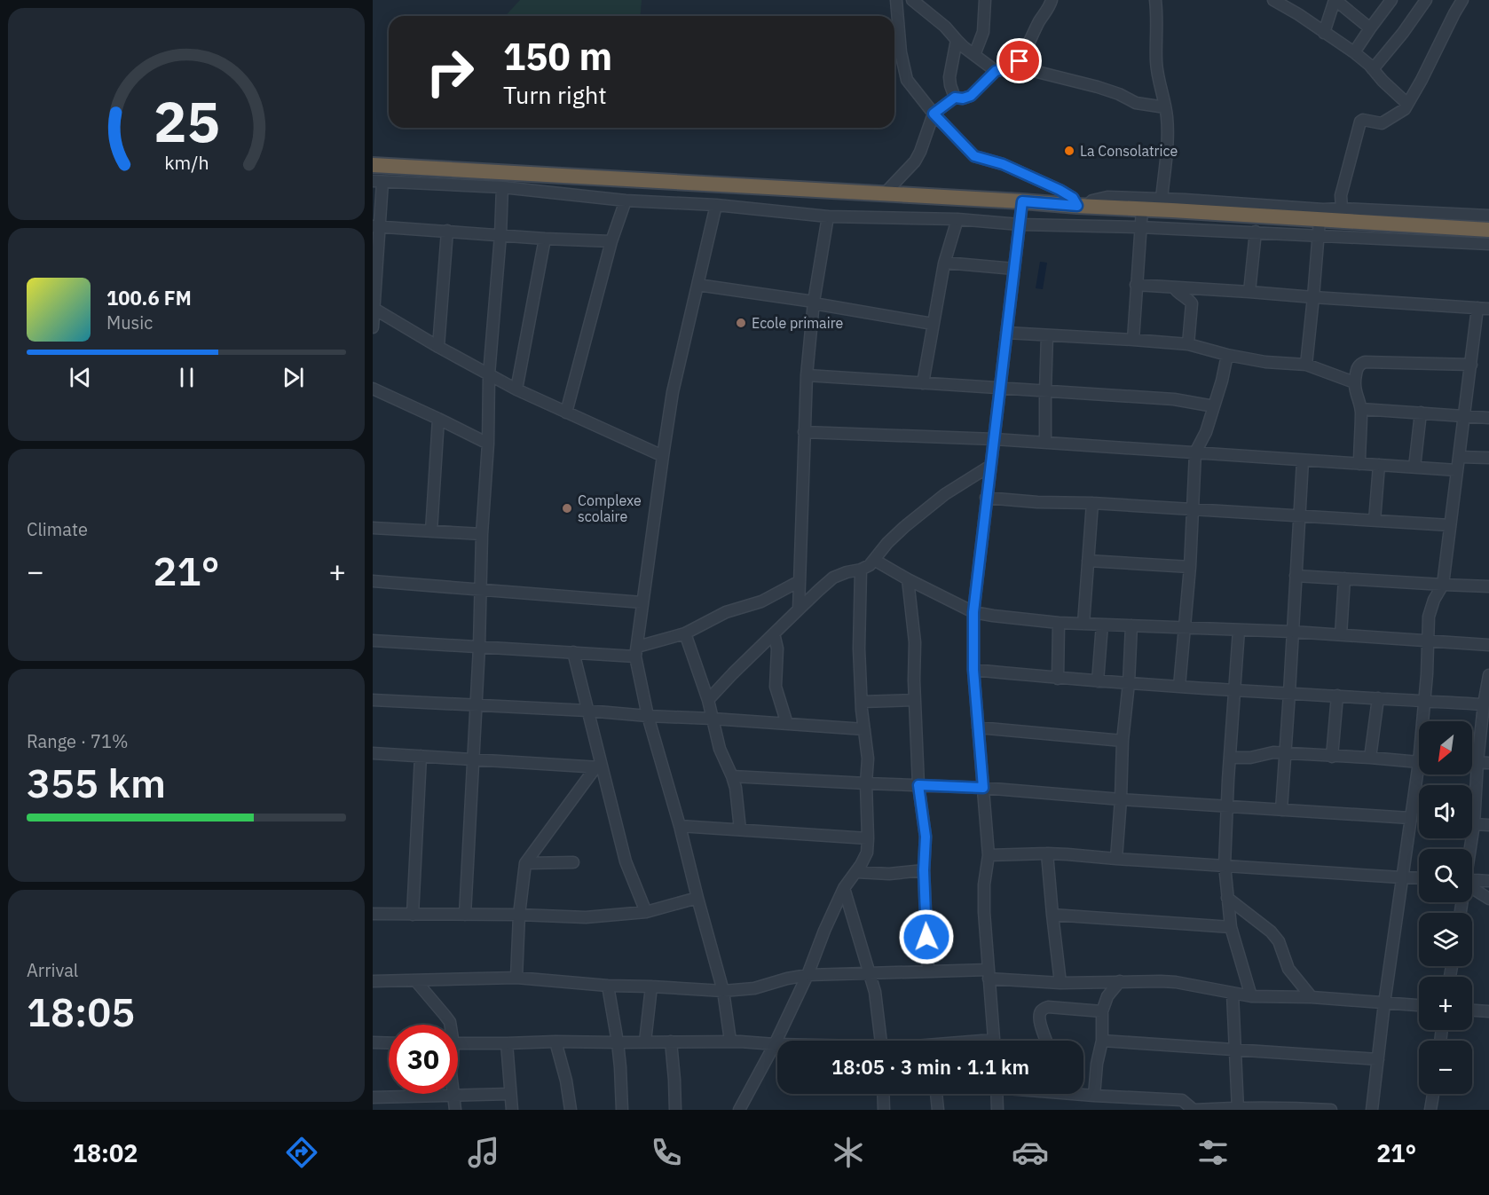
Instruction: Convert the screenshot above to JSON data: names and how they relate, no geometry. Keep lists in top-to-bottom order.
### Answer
{
  "places": ["La Consolatrice", "Ecole primaire", "Complexe scolaire"],
  "north": "bottom left",
  "page": {
    "turn": ["150 m", "Turn right"],
    "song": ["100.6 FM", "Music"],
    "tile": [
      "Climate",
      ["Range · 71%", "355 km"],
      ["Arrival", "18:05"]
    ],
    "heat": ["−", "21°", "+"],
    "map_buttons": ["+", "−"],
    "limit": "30",
    "trip": "18:05 · 3 min · 1.1 km",
    "tabs": ["18:02", "21°"],
    "gauge": ["25", "km/h"]
  }
}
